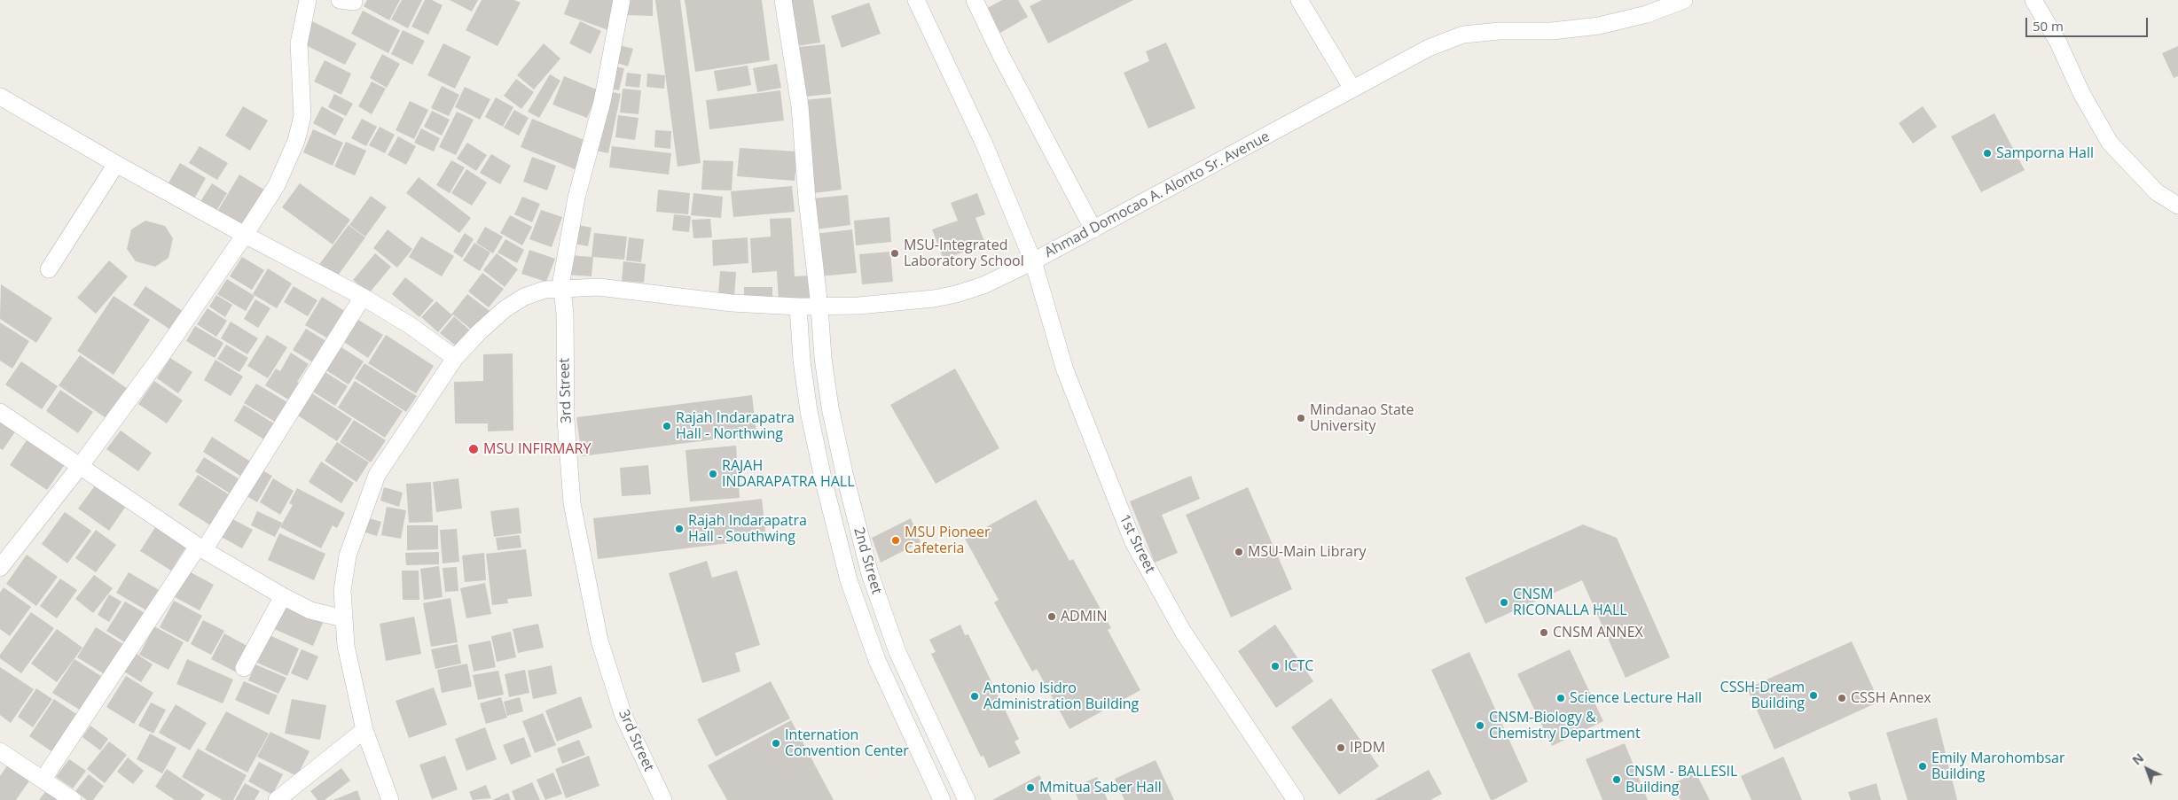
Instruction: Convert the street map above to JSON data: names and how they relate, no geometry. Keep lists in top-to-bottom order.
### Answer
{
  "streets": {
    "street": [
      "Ahmad Domocao A. Alonto Sr. Avenue",
      "3rd Street",
      "1st Street",
      "2nd Street"
    ]
  },
  "crossings": [
    ["Ahmad Domocao A. Alonto Sr. Avenue", "3rd Street"],
    ["Ahmad Domocao A. Alonto Sr. Avenue", "1st Street"],
    ["Ahmad Domocao A. Alonto Sr. Avenue", "2nd Street"]
  ],
  "places": [
    "Samporna Hall",
    "MSU-Integrated Laboratory School",
    "Mindanao State University",
    "Rajah Indarapatra Hall - Northwing",
    "MSU INFIRMARY",
    "RAJAH INDARAPATRA HALL",
    "Rajah Indarapatra Hall - Southwing",
    "MSU Pioneer Cafeteria",
    "MSU-Main Library",
    "CNSM RICONALLA HALL",
    "ADMIN",
    "CNSM ANNEX",
    "ICTC",
    "CSSH-Dream Building",
    "Antonio Isidro Administration Building",
    "Science Lecture Hall",
    "CSSH Annex",
    "CNSM-Biology & Chemistry Department",
    "Internation Convention Center",
    "IPDM",
    "Emily Marohombsar Building",
    "CNSM - BALLESIL Building",
    "Mmitua Saber Hall"
  ],
  "scale_bar": "50 m",
  "north": "top left"
}
